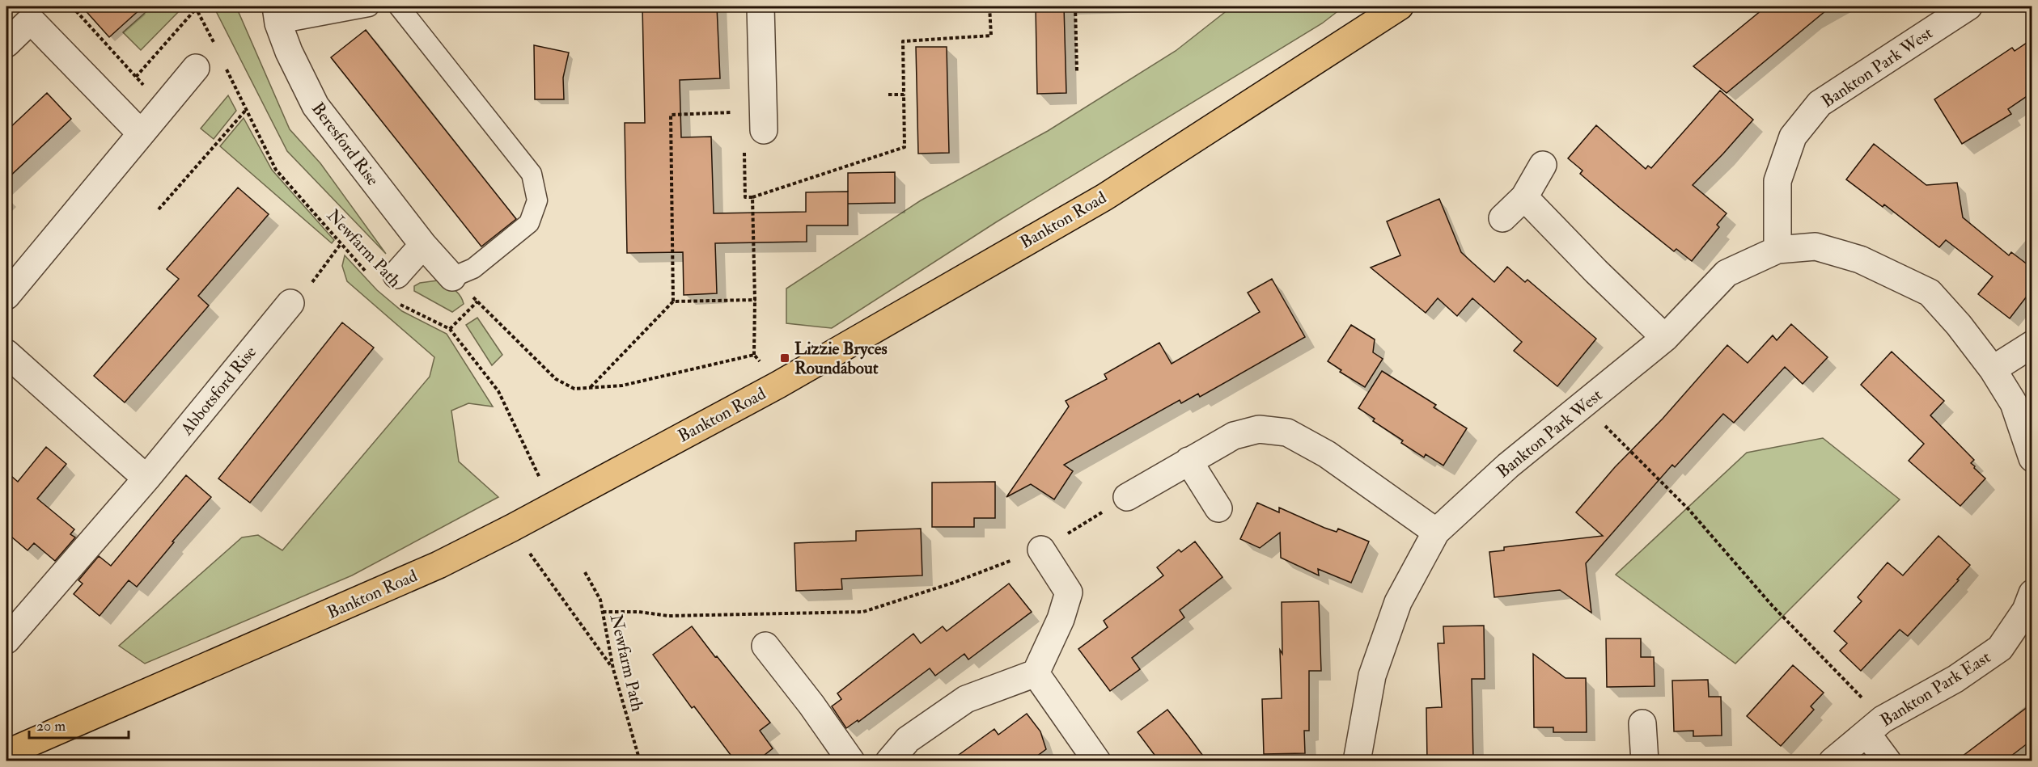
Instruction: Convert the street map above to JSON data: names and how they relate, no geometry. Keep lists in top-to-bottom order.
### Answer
{
  "streets": {
    "main road": ["Bankton Road"],
    "street": [
      "Bankton Park West",
      "Beresford Rise",
      "Abbotsford Rise",
      "Bankton Park East"
    ],
    "path": ["Newfarm Path"]
  },
  "places": {
    "transit": ["Lizzie Bryces Roundabout"]
  },
  "scale_bar": "20 m"
}
